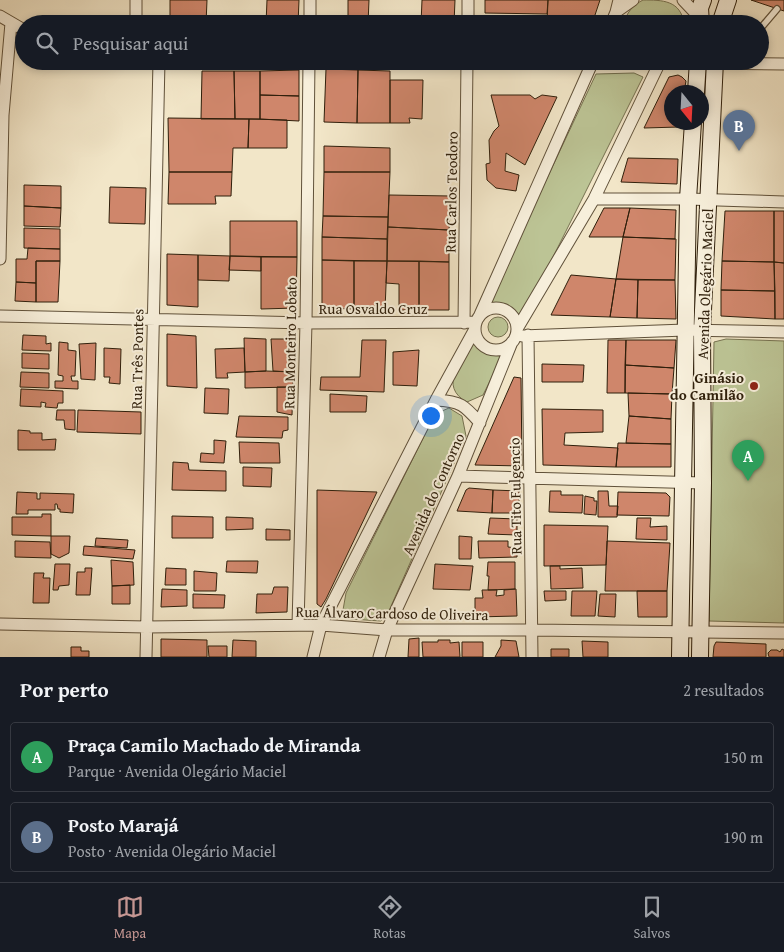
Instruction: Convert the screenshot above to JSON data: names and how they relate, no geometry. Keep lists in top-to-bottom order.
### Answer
{
  "streets": {
    "main road": ["Avenida Olegário Maciel"],
    "street": [
      "Rua Carlos Teodoro",
      "Rua Osvaldo Cruz",
      "Rua Monteiro Lobato",
      "Rua Três Pontes",
      "Avenida do Contorno",
      "Rua Tito Fulgencio",
      "Rua Álvaro Cardoso de Oliveira"
    ]
  },
  "crossings": [
    ["Rua Carlos Teodoro", "Rua Osvaldo Cruz"],
    ["Avenida Olegário Maciel", "Rua Álvaro Cardoso de Oliveira"],
    ["Rua Osvaldo Cruz", "Rua Monteiro Lobato"],
    ["Rua Osvaldo Cruz", "Rua Três Pontes"],
    ["Rua Osvaldo Cruz", "Avenida do Contorno"],
    ["Rua Monteiro Lobato", "Rua Álvaro Cardoso de Oliveira"],
    ["Rua Três Pontes", "Rua Álvaro Cardoso de Oliveira"],
    ["Avenida do Contorno", "Rua Álvaro Cardoso de Oliveira"],
    ["Rua Tito Fulgencio", "Rua Álvaro Cardoso de Oliveira"]
  ],
  "places": ["Ginásio do Camilão"],
  "north": "bottom",
  "page": {
    "search": "Pesquisar aqui",
    "pins": ["B", "A"],
    "heading": ["Por perto", "2 resultados"],
    "list": [
      {
        "mark": "A",
        "name": "Praça Camilo Machado de Miranda",
        "note": "Parque · Avenida Olegário Maciel",
        "value": "150 m"
      },
      {
        "mark": "B",
        "name": "Posto Marajá",
        "note": "Posto · Avenida Olegário Maciel",
        "value": "190 m"
      }
    ],
    "nav": ["Mapa", "Rotas", "Salvos"]
  }
}
